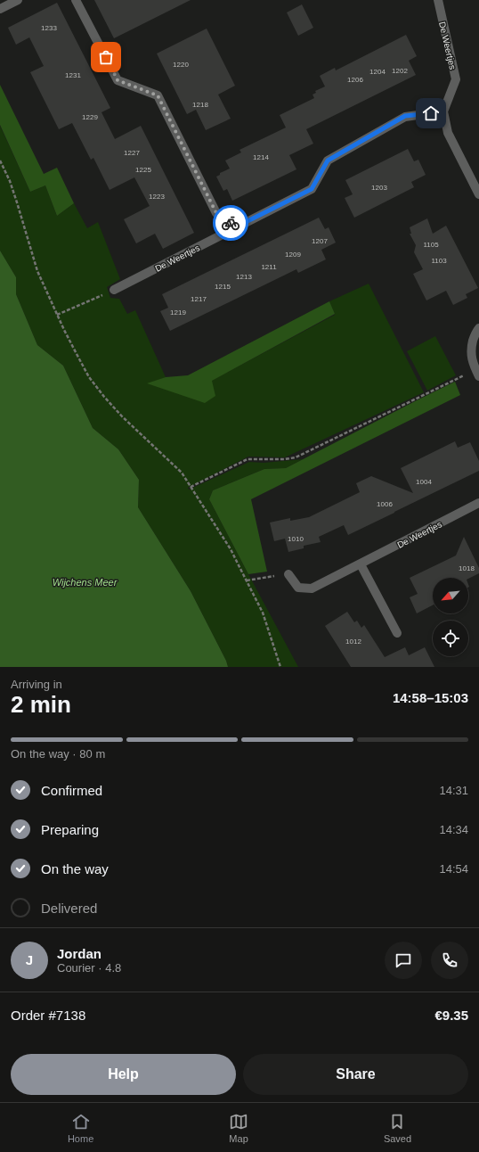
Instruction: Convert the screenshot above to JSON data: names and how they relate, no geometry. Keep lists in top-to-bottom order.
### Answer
{
  "streets": {
    "street": ["De Weertjes"]
  },
  "water": ["Wijchens Meer"],
  "house_numbers": [
    "1233",
    "1220",
    "1202",
    "1204",
    "1231",
    "1206",
    "1218",
    "1229",
    "1227",
    "1214",
    "1225",
    "1203",
    "1223",
    "1207",
    "1105",
    "1209",
    "1103",
    "1211",
    "1213",
    "1215",
    "1217",
    "1219",
    "1004",
    "1006",
    "1010",
    "1018",
    "1012"
  ],
  "north": "bottom left",
  "page": {
    "heading": ["2 min", "Arriving in", "14:58–15:03"],
    "panel": [
      "Jordan",
      "Courier · 4.8",
      "Order #7138",
      "€9.35"
    ],
    "bar": "On the way · 80 m",
    "list": [
      ["Confirmed", "14:31"],
      ["Preparing", "14:34"],
      ["On the way", "14:54"],
      "Delivered"
    ],
    "round": "J",
    "buttons": ["Help", "Share"],
    "tabs": ["Home", "Map", "Saved"]
  }
}
